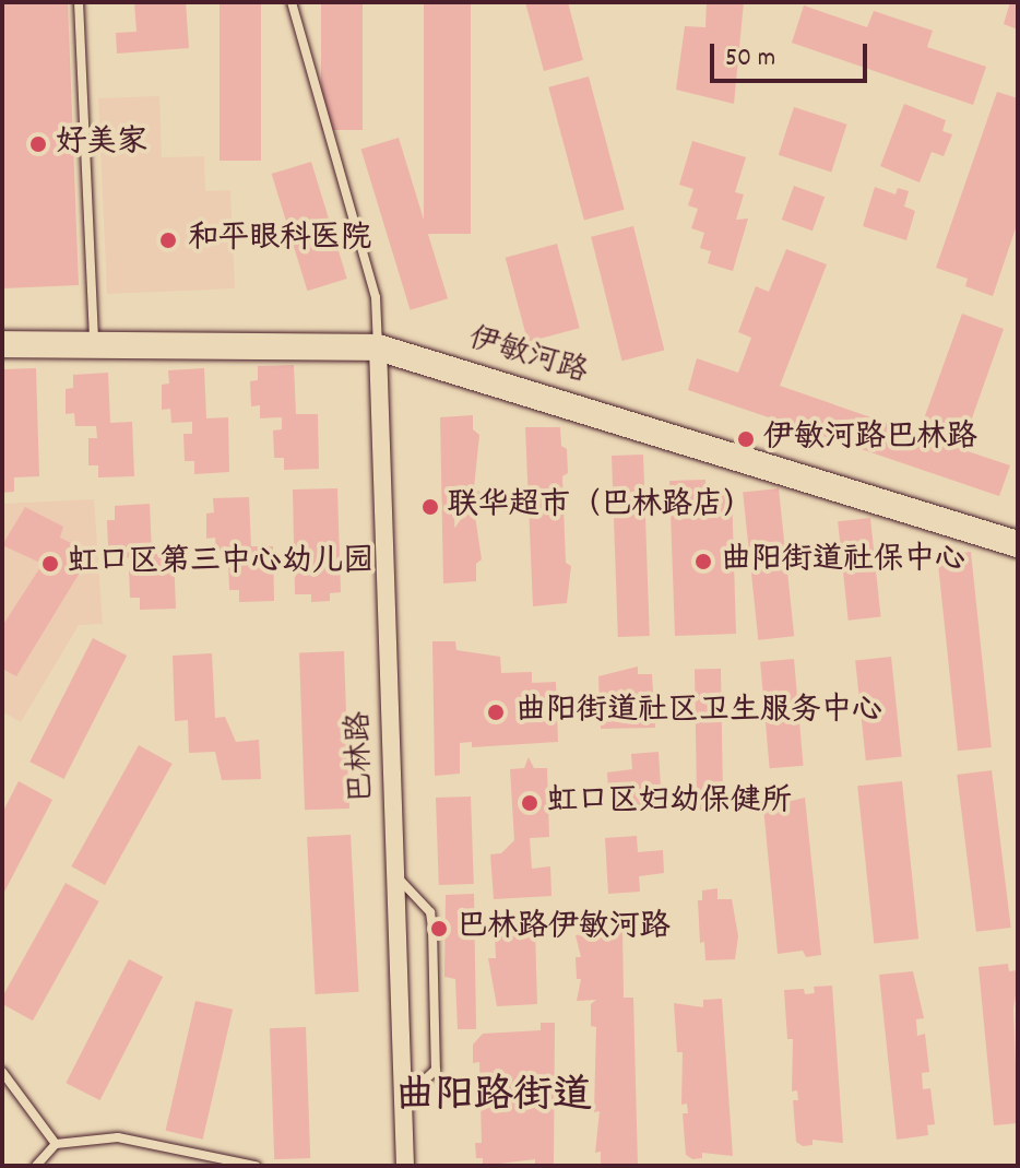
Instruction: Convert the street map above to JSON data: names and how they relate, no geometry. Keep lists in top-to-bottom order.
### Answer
{
  "streets": {
    "street": ["伊敏河路", "巴林路"]
  },
  "crossings": [
    ["伊敏河路", "巴林路"]
  ],
  "districts": ["曲阳路街道"],
  "places": [
    "好美家",
    "和平眼科医院",
    "伊敏河路巴林路",
    "联华超市（巴林路店）",
    "曲阳街道社保中心",
    "虹口区第三中心幼儿园",
    "曲阳街道社区卫生服务中心",
    "虹口区妇幼保健所",
    "巴林路伊敏河路"
  ],
  "scale_bar": "50 m"
}
